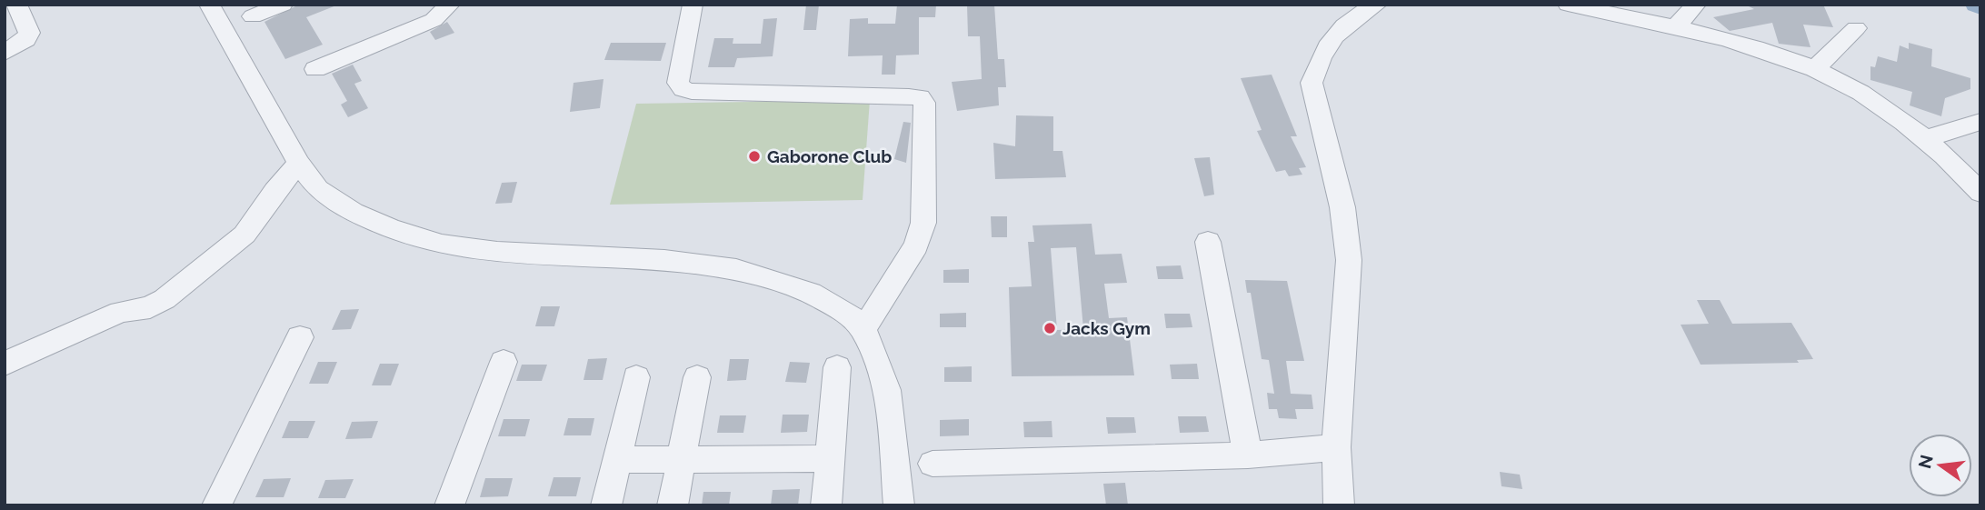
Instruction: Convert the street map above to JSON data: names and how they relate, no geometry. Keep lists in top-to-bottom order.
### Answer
{
  "places": ["Gaborone Club", "Jacks Gym"],
  "north": "left"
}
